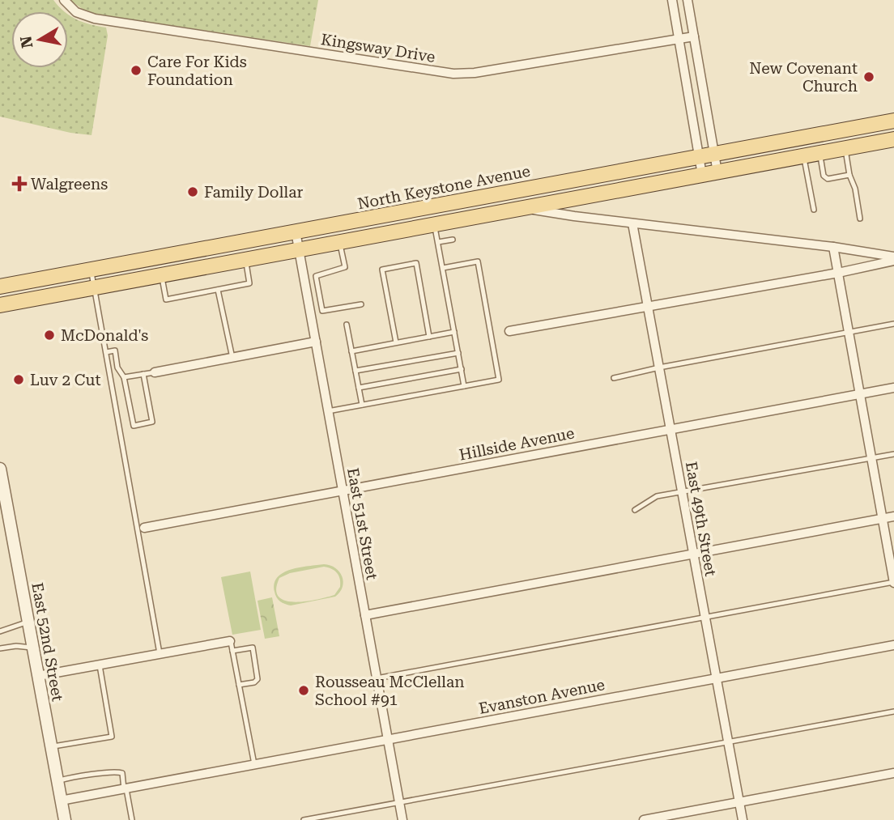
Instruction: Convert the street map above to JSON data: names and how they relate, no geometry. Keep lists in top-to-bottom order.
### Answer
{
  "streets": {
    "main road": ["North Keystone Avenue"],
    "street": [
      "Kingsway Drive",
      "Hillside Avenue",
      "East 49th Street",
      "East 51st Street",
      "East 52nd Street",
      "Evanston Avenue"
    ]
  },
  "crossings": [
    ["North Keystone Avenue", "East 51st Street"],
    ["Hillside Avenue", "East 49th Street"],
    ["Hillside Avenue", "East 51st Street"],
    ["East 49th Street", "Evanston Avenue"],
    ["East 51st Street", "Evanston Avenue"],
    ["East 52nd Street", "Evanston Avenue"]
  ],
  "places": {
    "other": [
      "Care For Kids Foundation",
      "New Covenant Church",
      "Family Dollar",
      "McDonald's",
      "Luv 2 Cut",
      "Rousseau McClellan School #91"
    ],
    "health": ["Walgreens"]
  },
  "north": "left"
}
